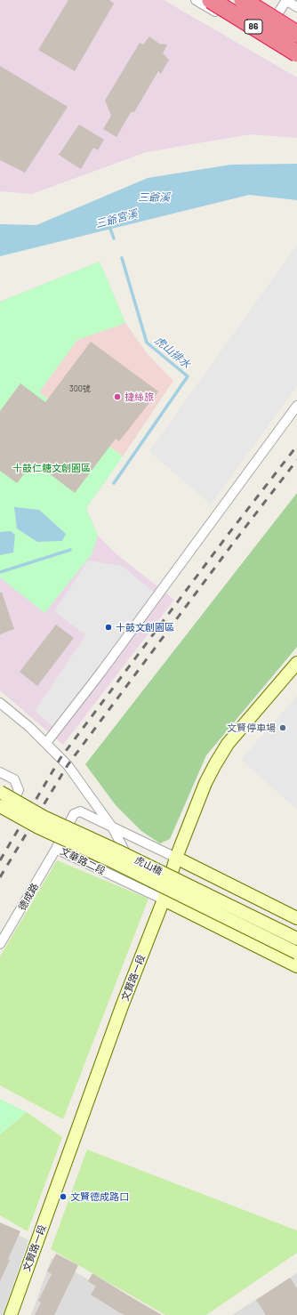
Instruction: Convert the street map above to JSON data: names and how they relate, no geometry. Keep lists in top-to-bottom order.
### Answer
{
  "streets": {
    "highway": ["86"],
    "street": [
      "文華路二段",
      "虎山橋",
      "德成路",
      "文賢路一段"
    ]
  },
  "crossings": [
    ["文華路二段", "德成路"],
    ["文華路二段", "文賢路一段"]
  ],
  "water": ["三爺溪", "三爺宮溪", "虎山排水"],
  "parks": ["十鼓仁糖文創園區"],
  "places": [
    "捷絲旅",
    "十鼓文創園區",
    "文賢停車場",
    "文賢德成路口"
  ],
  "house_numbers": ["300號"]
}
